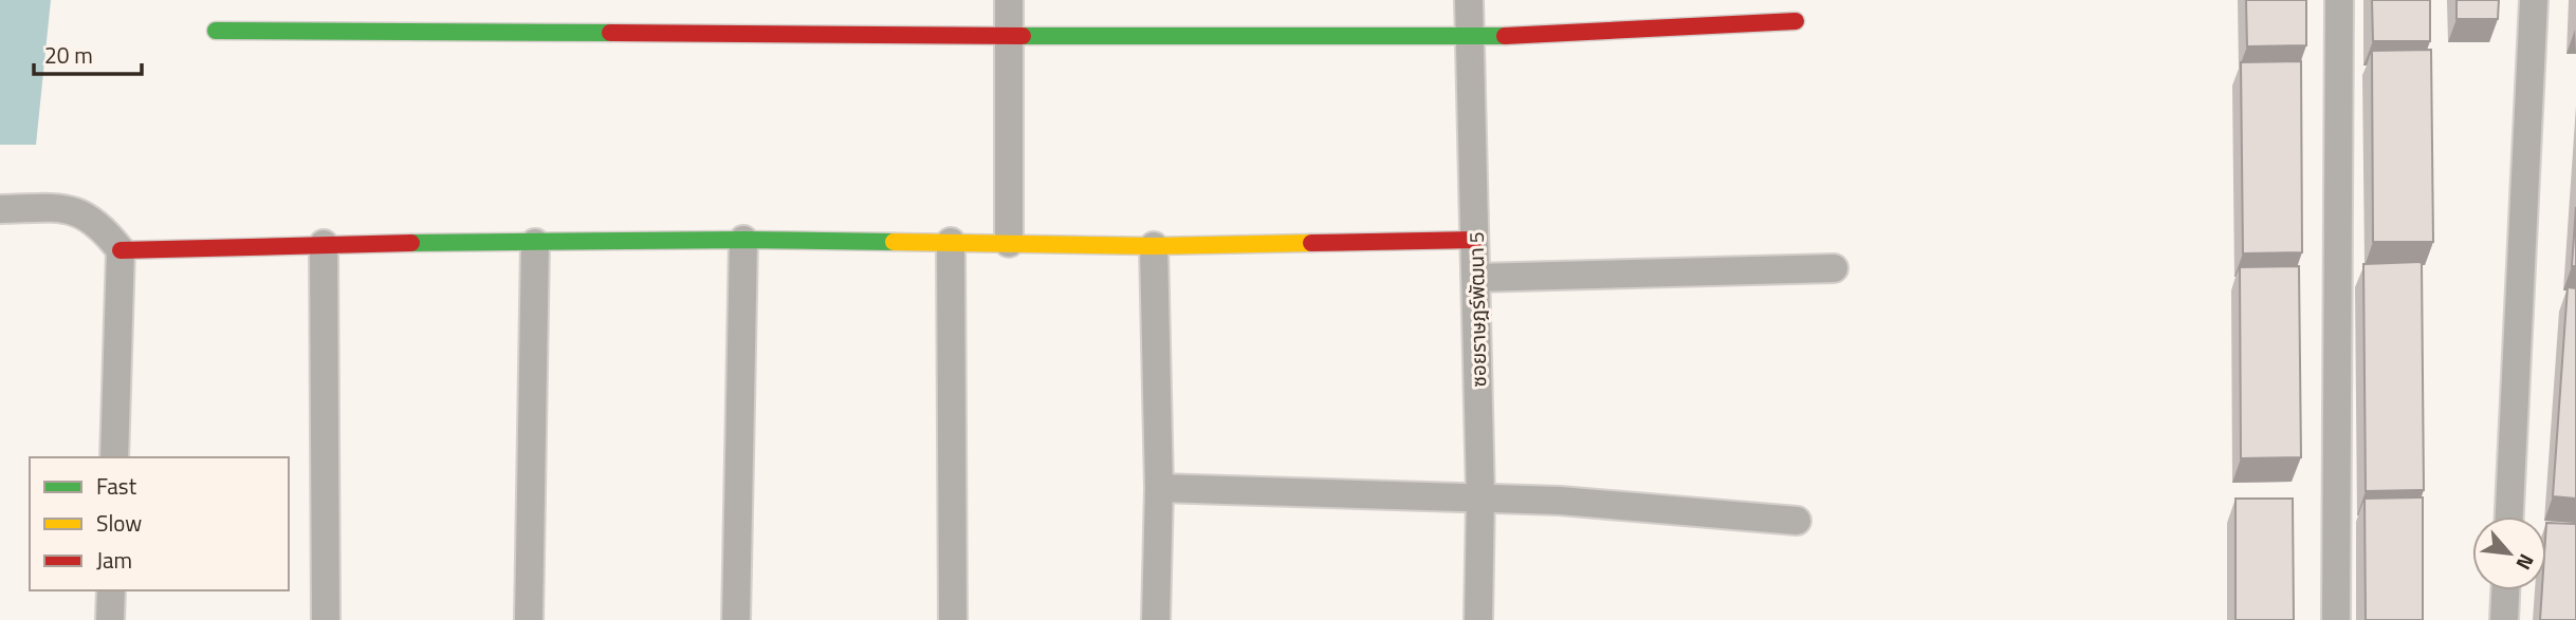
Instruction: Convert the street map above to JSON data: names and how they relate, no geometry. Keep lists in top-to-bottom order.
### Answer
{
  "streets": {
    "street": ["ซอยราษฎร์พัฒนา 5"]
  },
  "legend": ["Fast", "Slow", "Jam"],
  "scale_bar": "20 m",
  "north": "bottom right"
}
